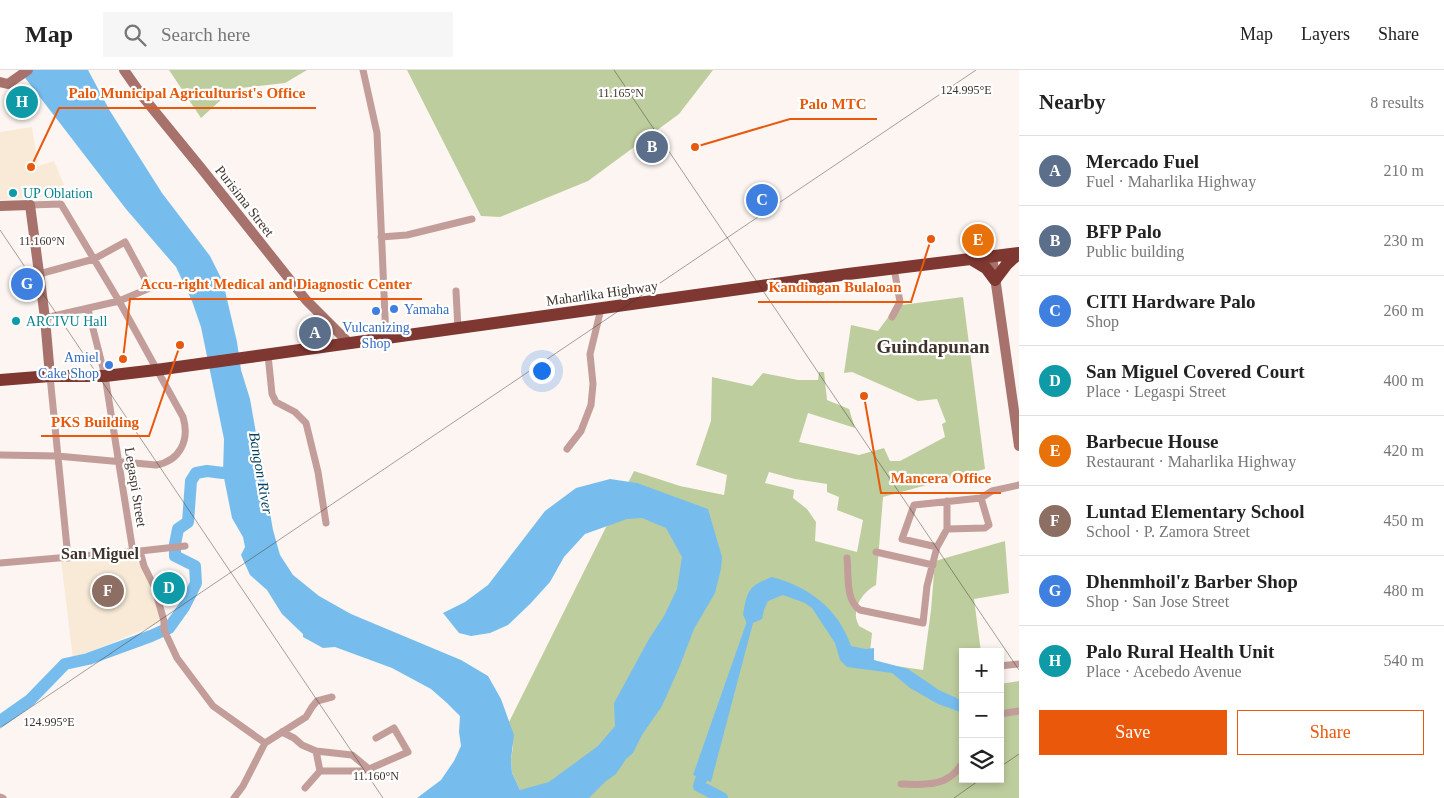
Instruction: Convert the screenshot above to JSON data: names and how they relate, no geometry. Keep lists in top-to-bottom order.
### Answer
{
  "streets": {
    "highway": ["Maharlika Highway"],
    "street": ["Purisima Street", "Legaspi Street"]
  },
  "crossings": [
    ["Purisima Street", "Maharlika Highway"],
    ["Maharlika Highway", "Legaspi Street"]
  ],
  "districts": ["Guindapunan", "San Miguel"],
  "water": ["Bangon River"],
  "places": [
    "Palo MTC",
    "Palo Municipal Agriculturist's Office",
    "UP Oblation",
    "Kandingan Bulaloan",
    "Yamaha",
    "Vulcanizing Shop",
    "ARCIVU Hall",
    "PKS Building",
    "Accu-right Medical and Diagnostic Center",
    "Amiel Cake Shop",
    "Mancera Office"
  ],
  "page": {
    "header": "Map",
    "search": "Search here",
    "nav": ["Map", "Layers", "Share"],
    "heading": ["Nearby", "8 results"],
    "pins": [
      "H",
      "B",
      "C",
      "E",
      "G",
      "A",
      "D",
      "F"
    ],
    "list": [
      {
        "mark": "A",
        "name": "Mercado Fuel",
        "note": "Fuel · Maharlika Highway",
        "value": "210 m"
      },
      {
        "mark": "B",
        "name": "BFP Palo",
        "note": "Public building",
        "value": "230 m"
      },
      {
        "mark": "C",
        "name": "CITI Hardware Palo",
        "note": "Shop",
        "value": "260 m"
      },
      {
        "mark": "D",
        "name": "San Miguel Covered Court",
        "note": "Place · Legaspi Street",
        "value": "400 m"
      },
      {
        "mark": "E",
        "name": "Barbecue House",
        "note": "Restaurant · Maharlika Highway",
        "value": "420 m"
      },
      {
        "mark": "F",
        "name": "Luntad Elementary School",
        "note": "School · P. Zamora Street",
        "value": "450 m"
      },
      {
        "mark": "G",
        "name": "Dhenmhoil'z Barber Shop",
        "note": "Shop · San Jose Street",
        "value": "480 m"
      },
      {
        "mark": "H",
        "name": "Palo Rural Health Unit",
        "note": "Place · Acebedo Avenue",
        "value": "540 m"
      }
    ],
    "map_buttons": ["+", "−"],
    "buttons": ["Save", "Share"]
  },
  "coordinates": ["124.995°E", "11.165°N", "11.160°N"]
}
